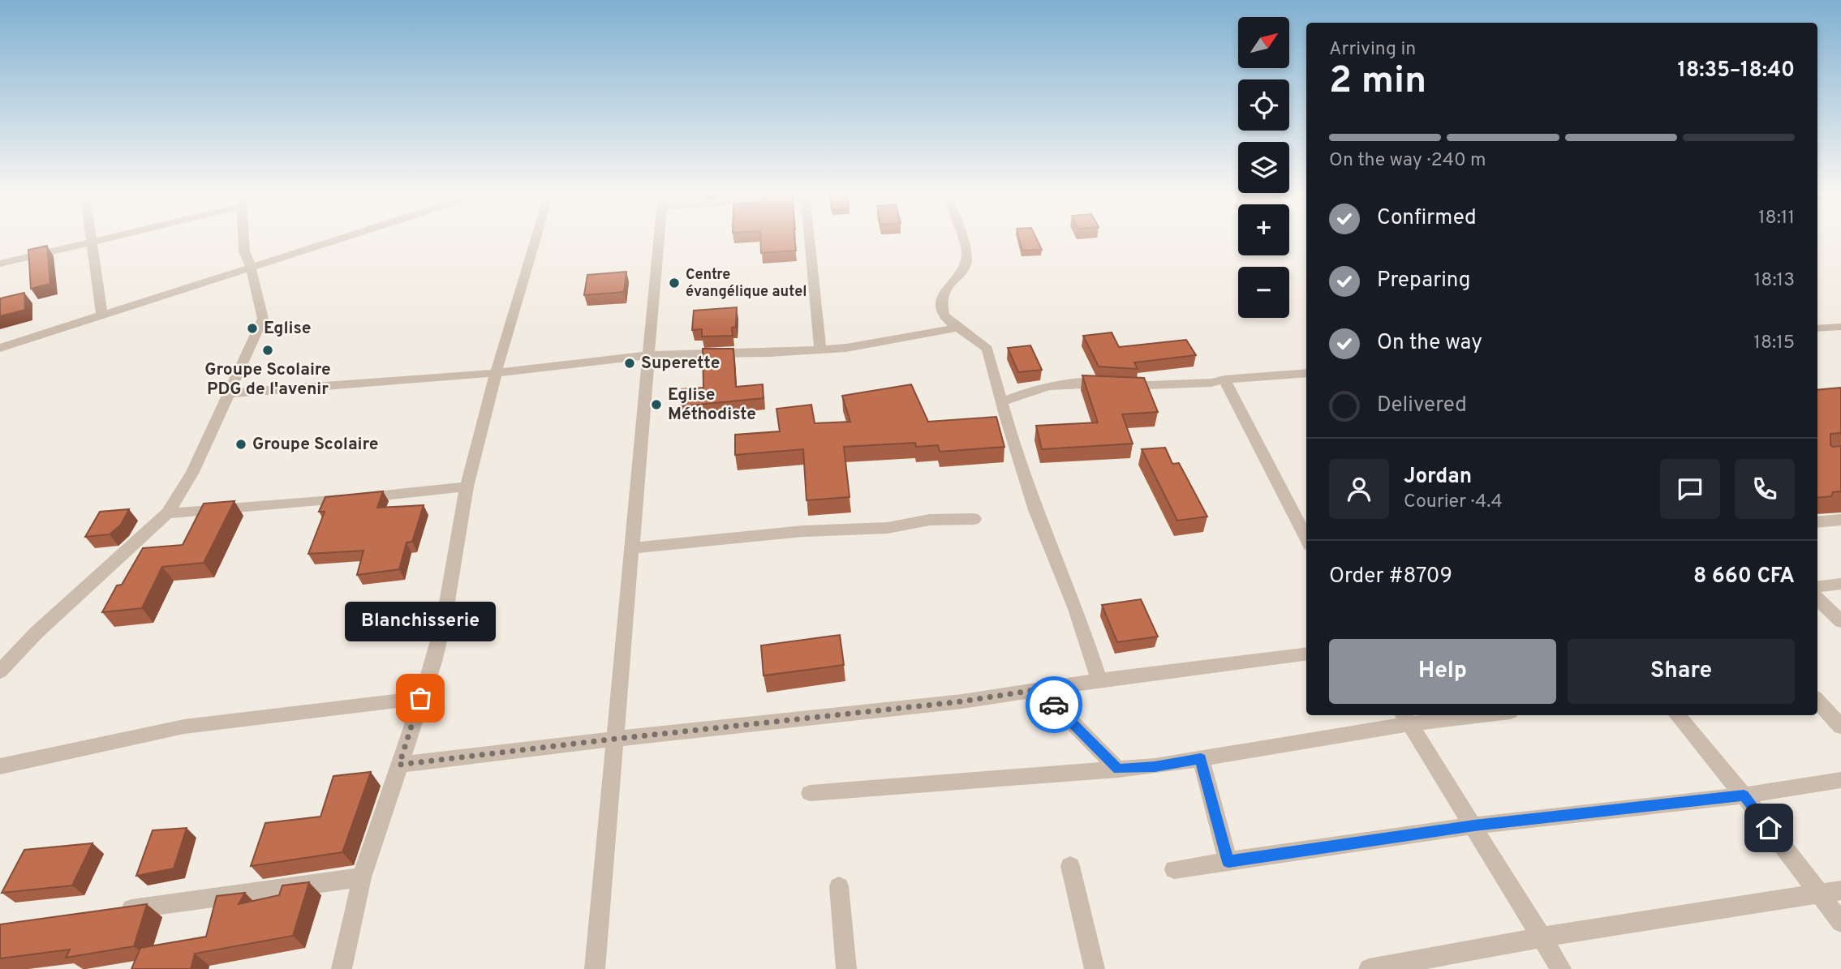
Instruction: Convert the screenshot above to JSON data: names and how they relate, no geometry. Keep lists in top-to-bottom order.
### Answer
{
  "places": [
    "Centre évangélique autel",
    "Eglise",
    "Groupe Scolaire PDG de l'avenir",
    "Superette",
    "Eglise Méthodiste",
    "Groupe Scolaire",
    "Blanchisserie"
  ],
  "north": "top right",
  "page": {
    "map_buttons": ["+", "−"],
    "heading": ["2 min", "Arriving in", "18:35–18:40"],
    "panel": [
      "Jordan",
      "Courier · 4.4",
      "Order #8709",
      "8 660 CFA"
    ],
    "bar": "On the way · 240 m",
    "list": [
      ["Confirmed", "18:11"],
      ["Preparing", "18:13"],
      ["On the way", "18:15"],
      "Delivered"
    ],
    "bubble": "Blanchisserie",
    "buttons": ["Help", "Share"]
  }
}
